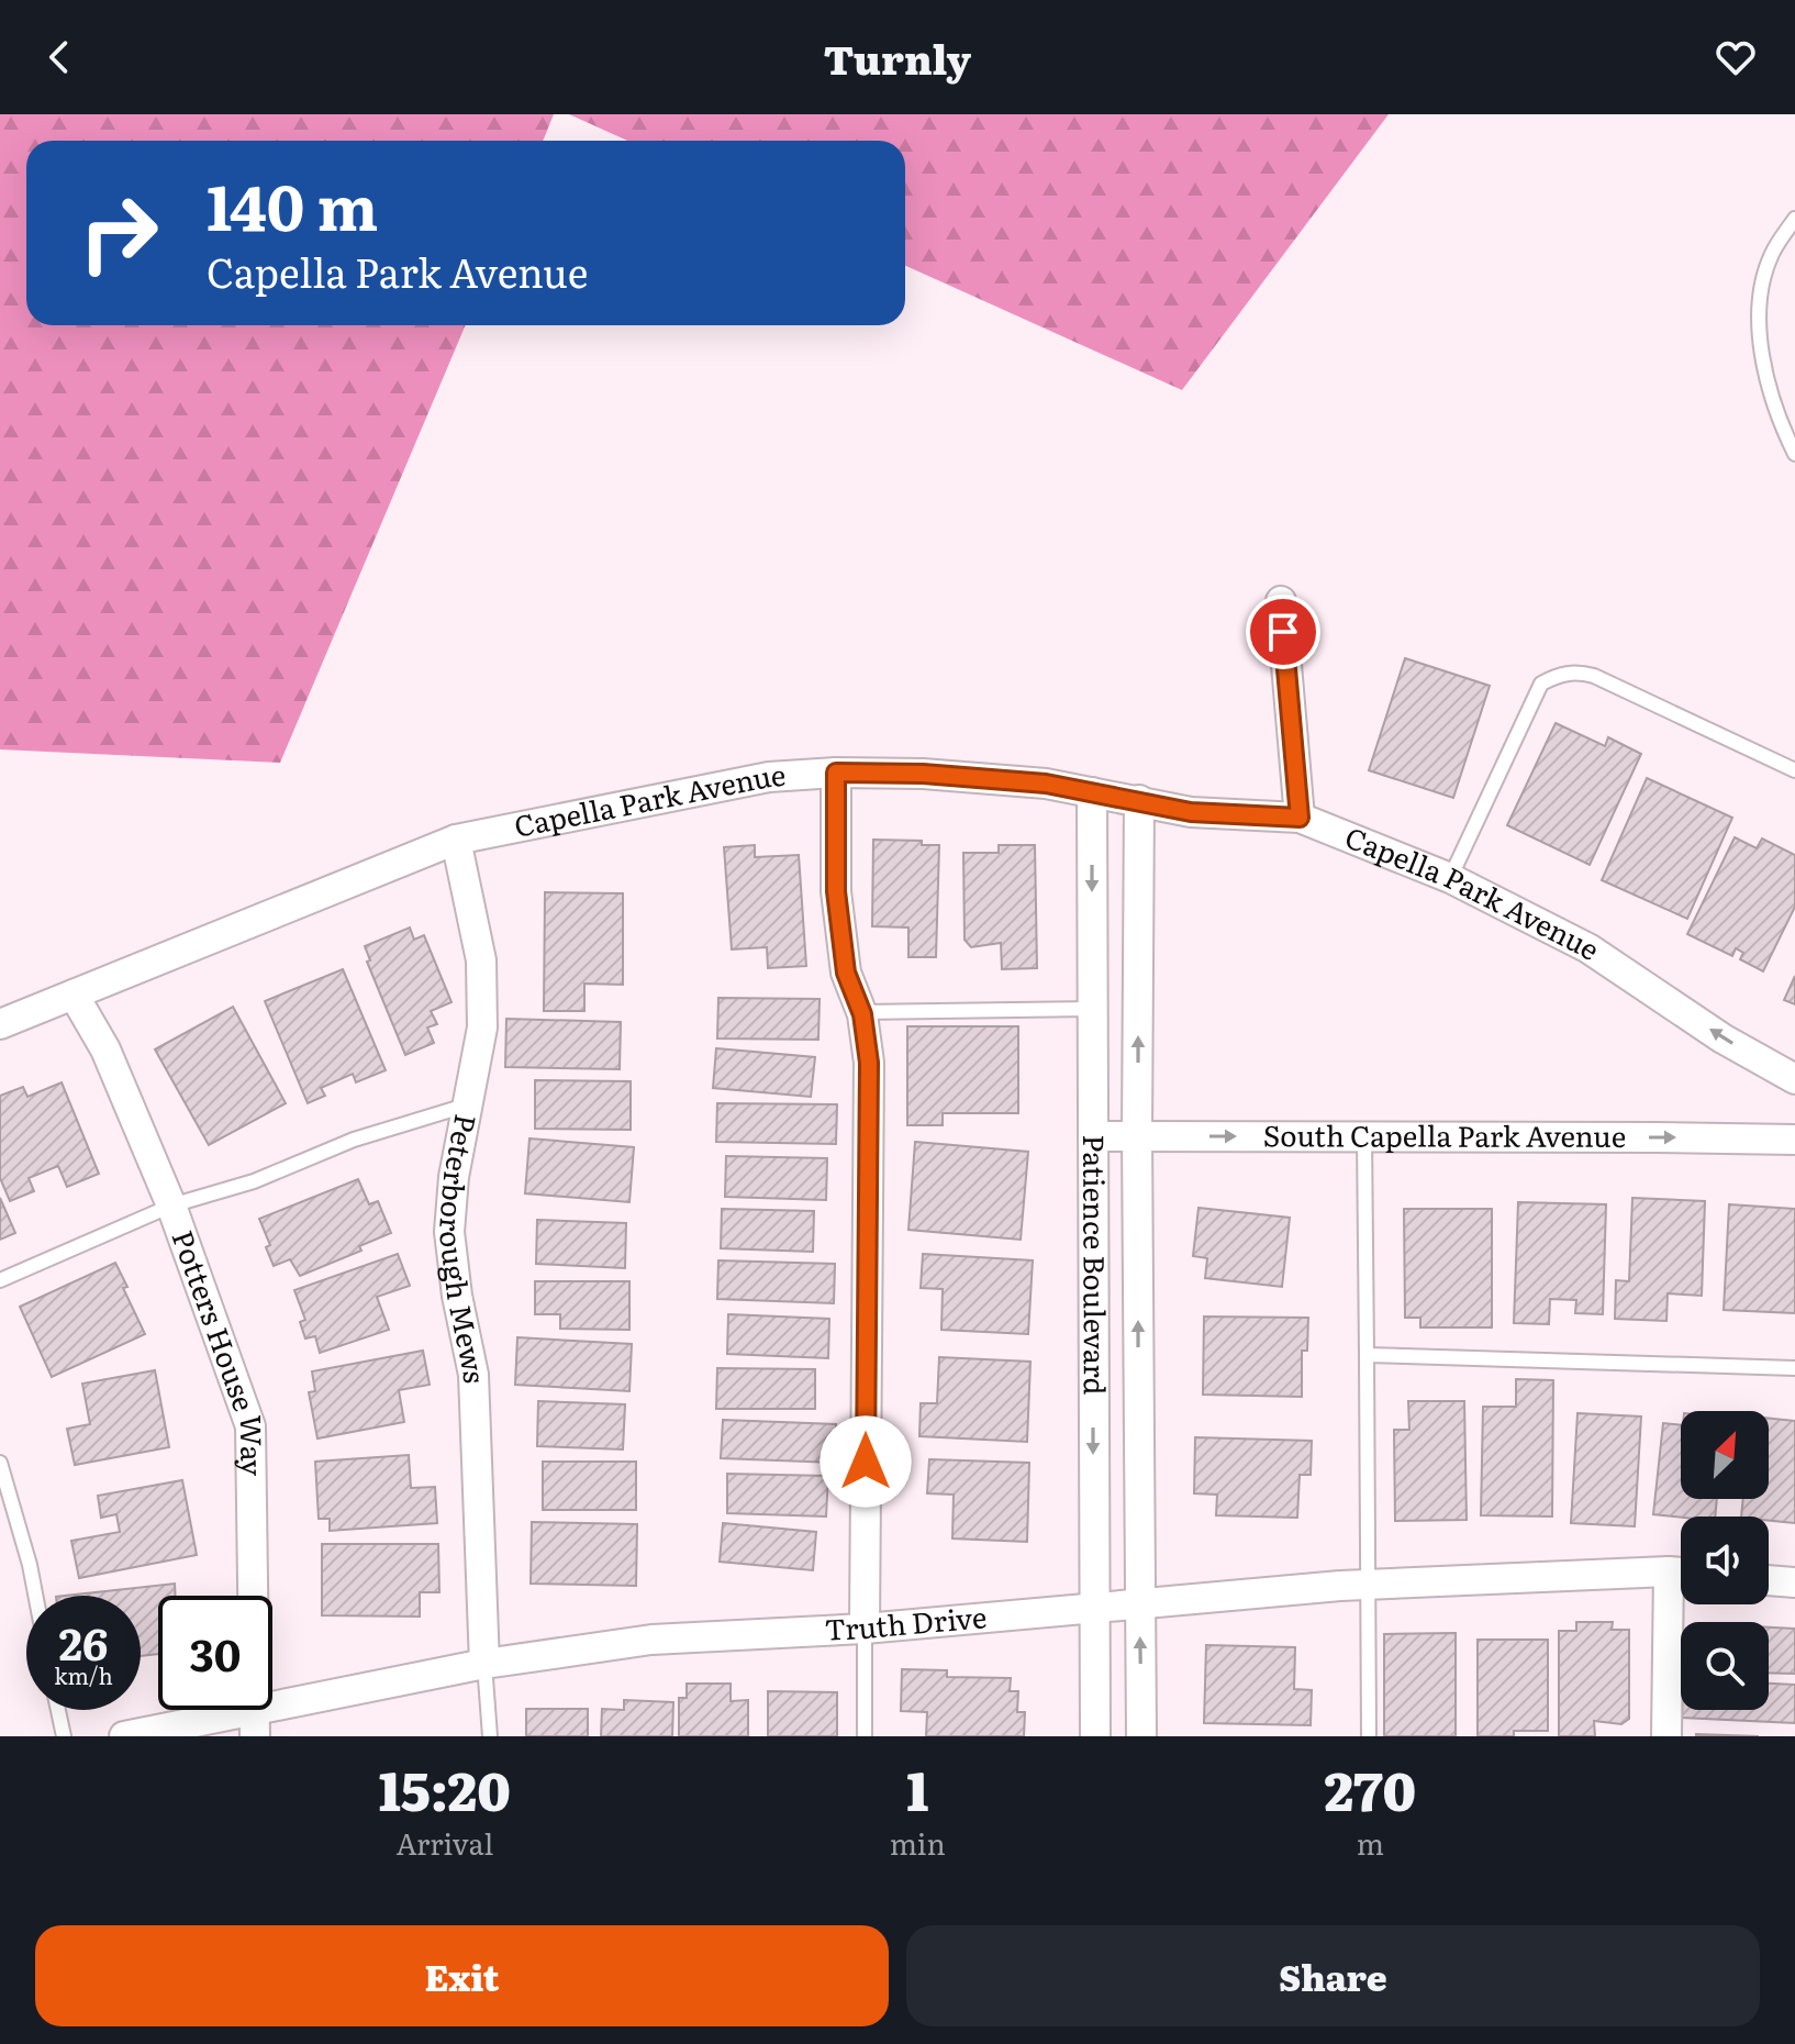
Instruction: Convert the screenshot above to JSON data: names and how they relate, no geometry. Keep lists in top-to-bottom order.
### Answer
{
  "streets": {
    "street": [
      "Capella Park Avenue",
      "South Capella Park Avenue",
      "Peterborough Mews",
      "Patience Boulevard",
      "Potters House Way",
      "Truth Drive"
    ]
  },
  "crossings": [
    ["Capella Park Avenue", "Peterborough Mews"],
    ["Capella Park Avenue", "Patience Boulevard"],
    ["Capella Park Avenue", "Potters House Way"],
    ["South Capella Park Avenue", "Patience Boulevard"],
    ["Peterborough Mews", "Truth Drive"],
    ["Patience Boulevard", "Truth Drive"],
    ["Potters House Way", "Truth Drive"]
  ],
  "one_way": ["South Capella Park Avenue"],
  "north": "top right",
  "page": {
    "header": "Turnly",
    "turn": ["140 m", "Capella Park Avenue"],
    "speed": "26 km/h",
    "limit": "30",
    "eta": [
      "15:20",
      "Arrival",
      "1",
      "min",
      "270",
      "m"
    ],
    "buttons": ["Exit", "Share"]
  }
}
